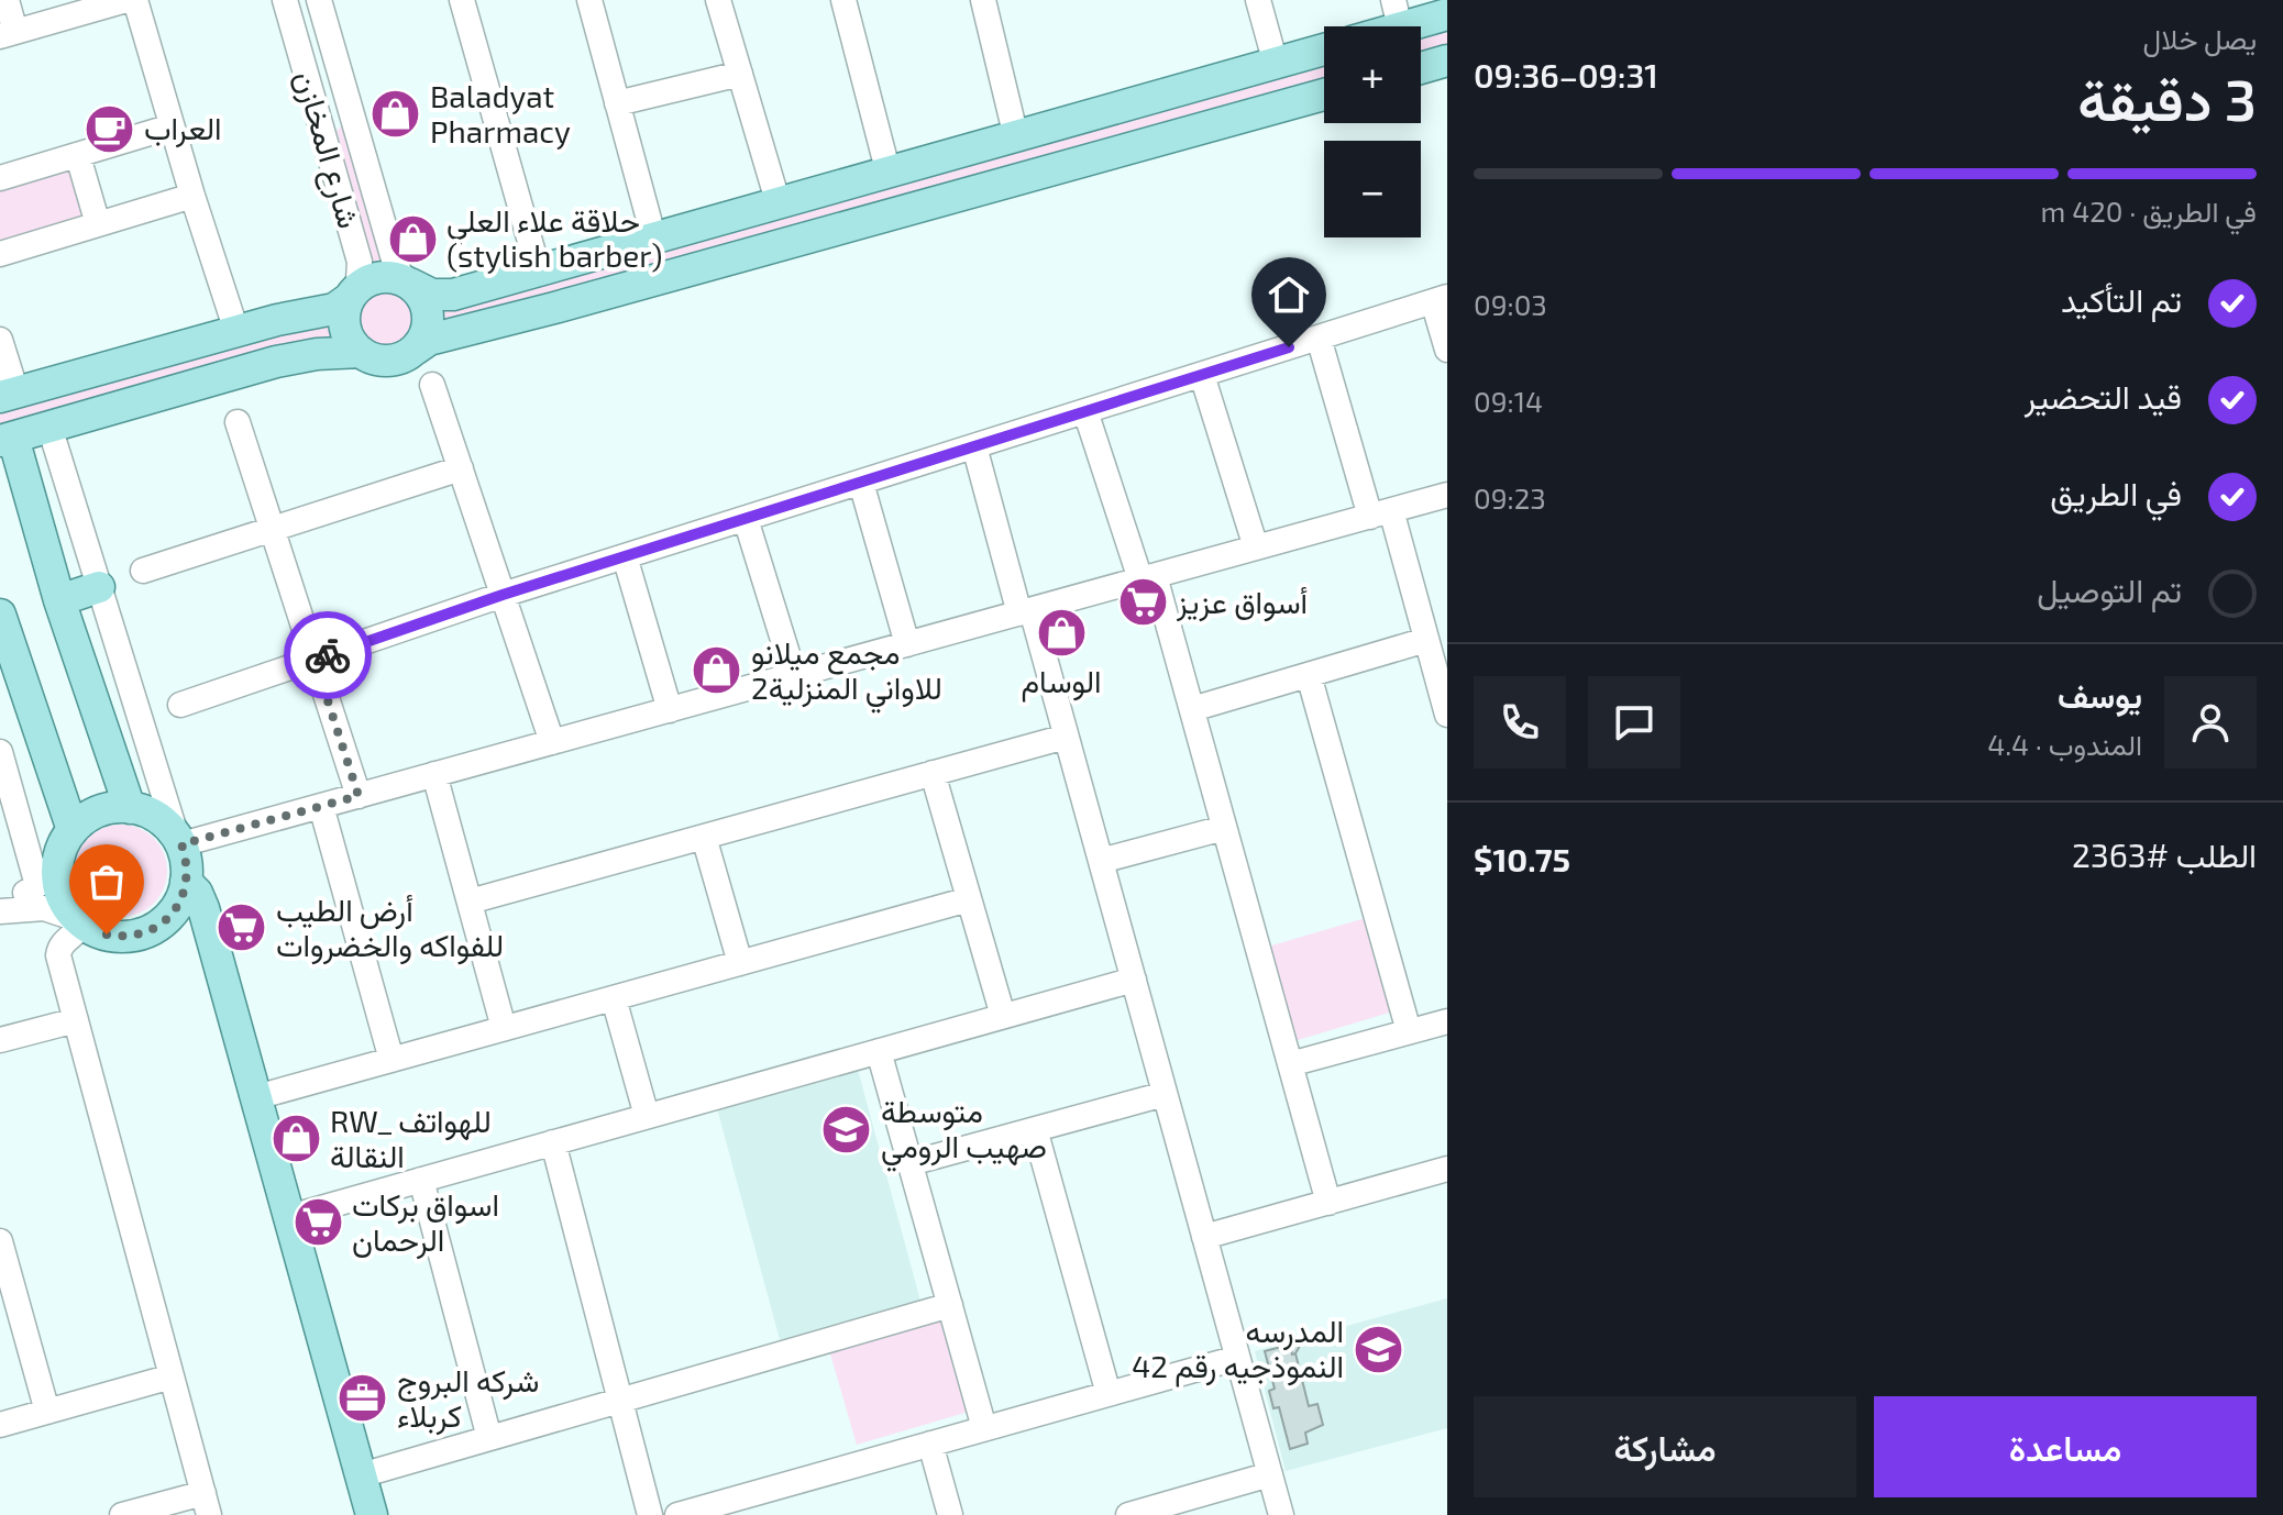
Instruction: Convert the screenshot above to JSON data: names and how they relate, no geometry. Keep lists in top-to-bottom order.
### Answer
{
  "streets": {
    "street": ["شارع المخازن"]
  },
  "places": {
    "shop": [
      "Baladyat Pharmacy",
      "حلاقة علاء العلي (stylish barber)",
      "الوسام",
      "مجمع ميلانو للاواني المنزلية2",
      "RW_ للهواتف النقالة"
    ],
    "cafe": ["العراب"],
    "supermarket": ["أسواق عزيز", "أرض الطيب للفواكه والخضروات", "اسواق بركات الرحمان"],
    "school or university": ["متوسطة صهيب الرومي", "المدرسه النموذجيه رقم 42"],
    "office": ["شركه البروج كربلاء"]
  },
  "page": {
    "heading": ["3 دقيقة", "يصل خلال", "09:31–09:36"],
    "panel": [
      "يوسف",
      "المندوب · 4.4",
      "الطلب #2363",
      "$10.75"
    ],
    "map_buttons": ["+", "−"],
    "bar": "في الطريق · 420 m",
    "list": [
      ["تم التأكيد", "09:03"],
      ["قيد التحضير", "09:14"],
      ["في الطريق", "09:23"],
      "تم التوصيل"
    ],
    "buttons": ["مساعدة", "مشاركة"]
  }
}
